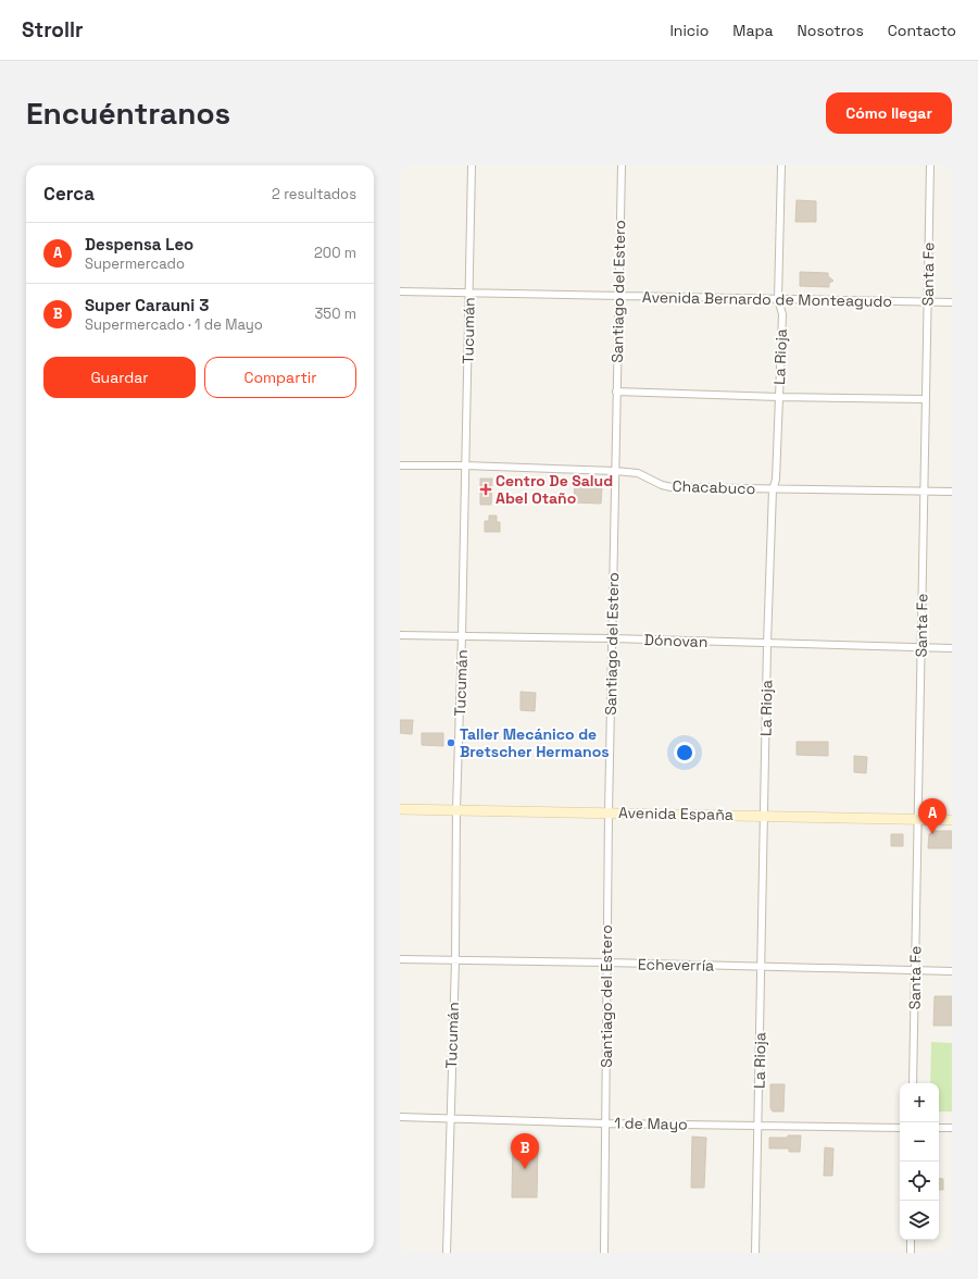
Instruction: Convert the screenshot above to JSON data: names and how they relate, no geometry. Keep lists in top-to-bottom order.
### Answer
{
  "streets": {
    "street": [
      "Santa Fe",
      "Santiago del Estero",
      "Avenida Bernardo de Monteagudo",
      "Tucumán",
      "La Rioja",
      "Chacabuco",
      "Dónovan",
      "Avenida España",
      "Echeverría",
      "1 de Mayo"
    ]
  },
  "crossings": [
    ["Santa Fe", "Avenida Bernardo de Monteagudo"],
    ["Santa Fe", "Chacabuco"],
    ["Santa Fe", "Dónovan"],
    ["Santa Fe", "Avenida España"],
    ["Santa Fe", "Echeverría"],
    ["Santiago del Estero", "Avenida Bernardo de Monteagudo"],
    ["Santiago del Estero", "Chacabuco"],
    ["Santiago del Estero", "Dónovan"],
    ["Santiago del Estero", "Avenida España"],
    ["Santiago del Estero", "Echeverría"],
    ["Santiago del Estero", "1 de Mayo"],
    ["Avenida Bernardo de Monteagudo", "Tucumán"],
    ["Avenida Bernardo de Monteagudo", "La Rioja"],
    ["Tucumán", "Chacabuco"],
    ["Tucumán", "Dónovan"],
    ["Tucumán", "Avenida España"],
    ["Tucumán", "Echeverría"],
    ["Tucumán", "1 de Mayo"],
    ["La Rioja", "Chacabuco"],
    ["La Rioja", "Dónovan"],
    ["La Rioja", "Avenida España"],
    ["La Rioja", "Echeverría"],
    ["La Rioja", "1 de Mayo"]
  ],
  "places": {
    "health": ["Centro De Salud Abel Otaño"],
    "other": ["Taller Mecánico de Bretscher Hermanos"]
  },
  "page": {
    "header": "Strollr",
    "nav": [
      "Inicio",
      "Mapa",
      "Nosotros",
      "Contacto"
    ],
    "buttons": [
      "Cómo llegar",
      ["Guardar", "Compartir"]
    ],
    "title": "Encuéntranos",
    "heading": ["Cerca", "2 resultados"],
    "list": [
      {
        "mark": "A",
        "name": "Despensa Leo",
        "note": "Supermercado",
        "value": "200 m"
      },
      {
        "mark": "B",
        "name": "Super Carauni 3",
        "note": "Supermercado · 1 de Mayo",
        "value": "350 m"
      }
    ],
    "pins": ["A", "B"],
    "map_buttons": ["+", "−"]
  }
}
